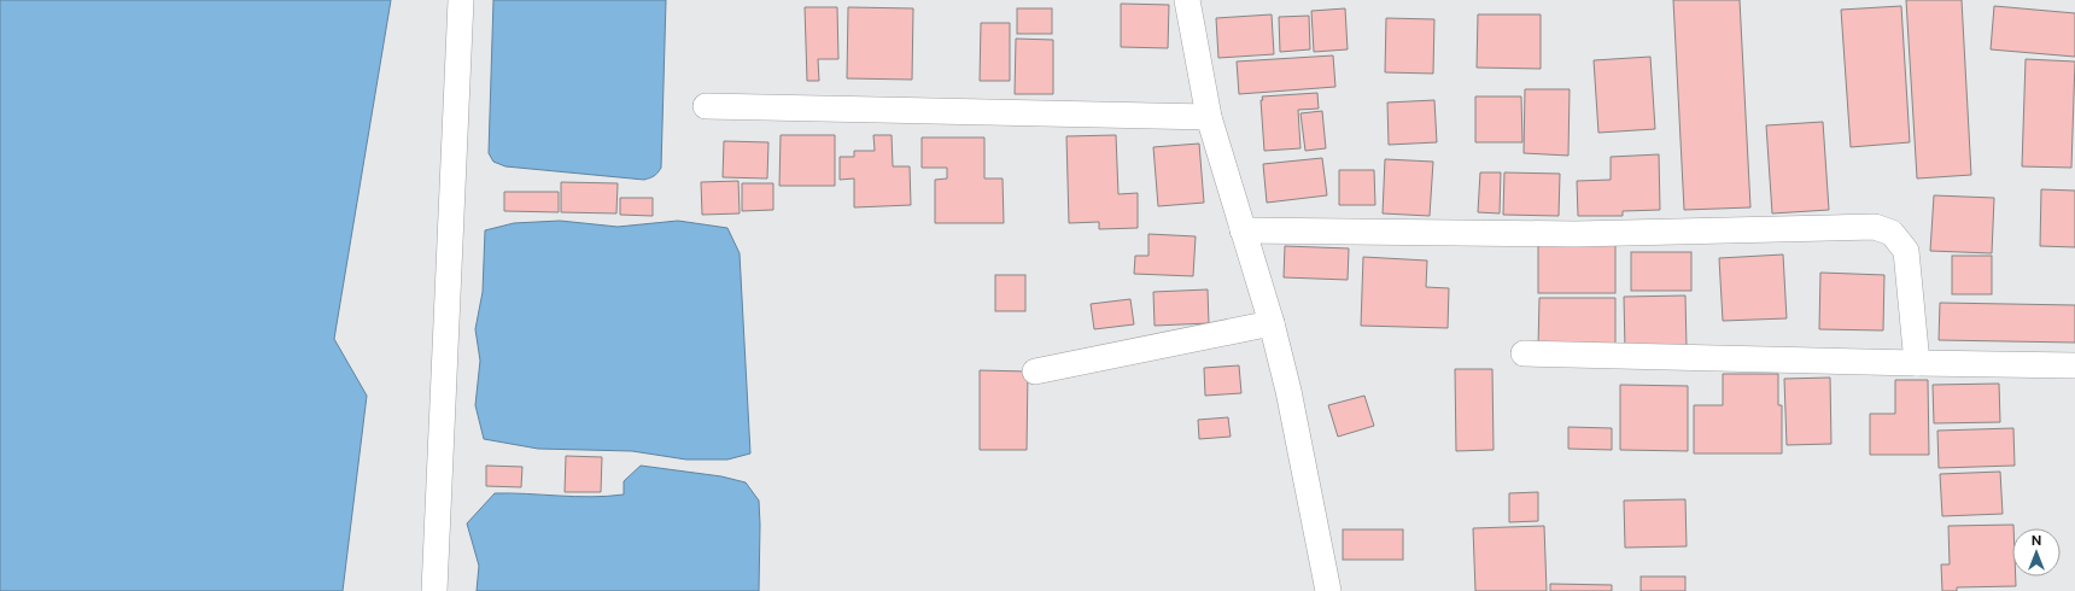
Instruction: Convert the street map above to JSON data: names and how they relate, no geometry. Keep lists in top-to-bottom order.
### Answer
{
  "north": "top"
}
